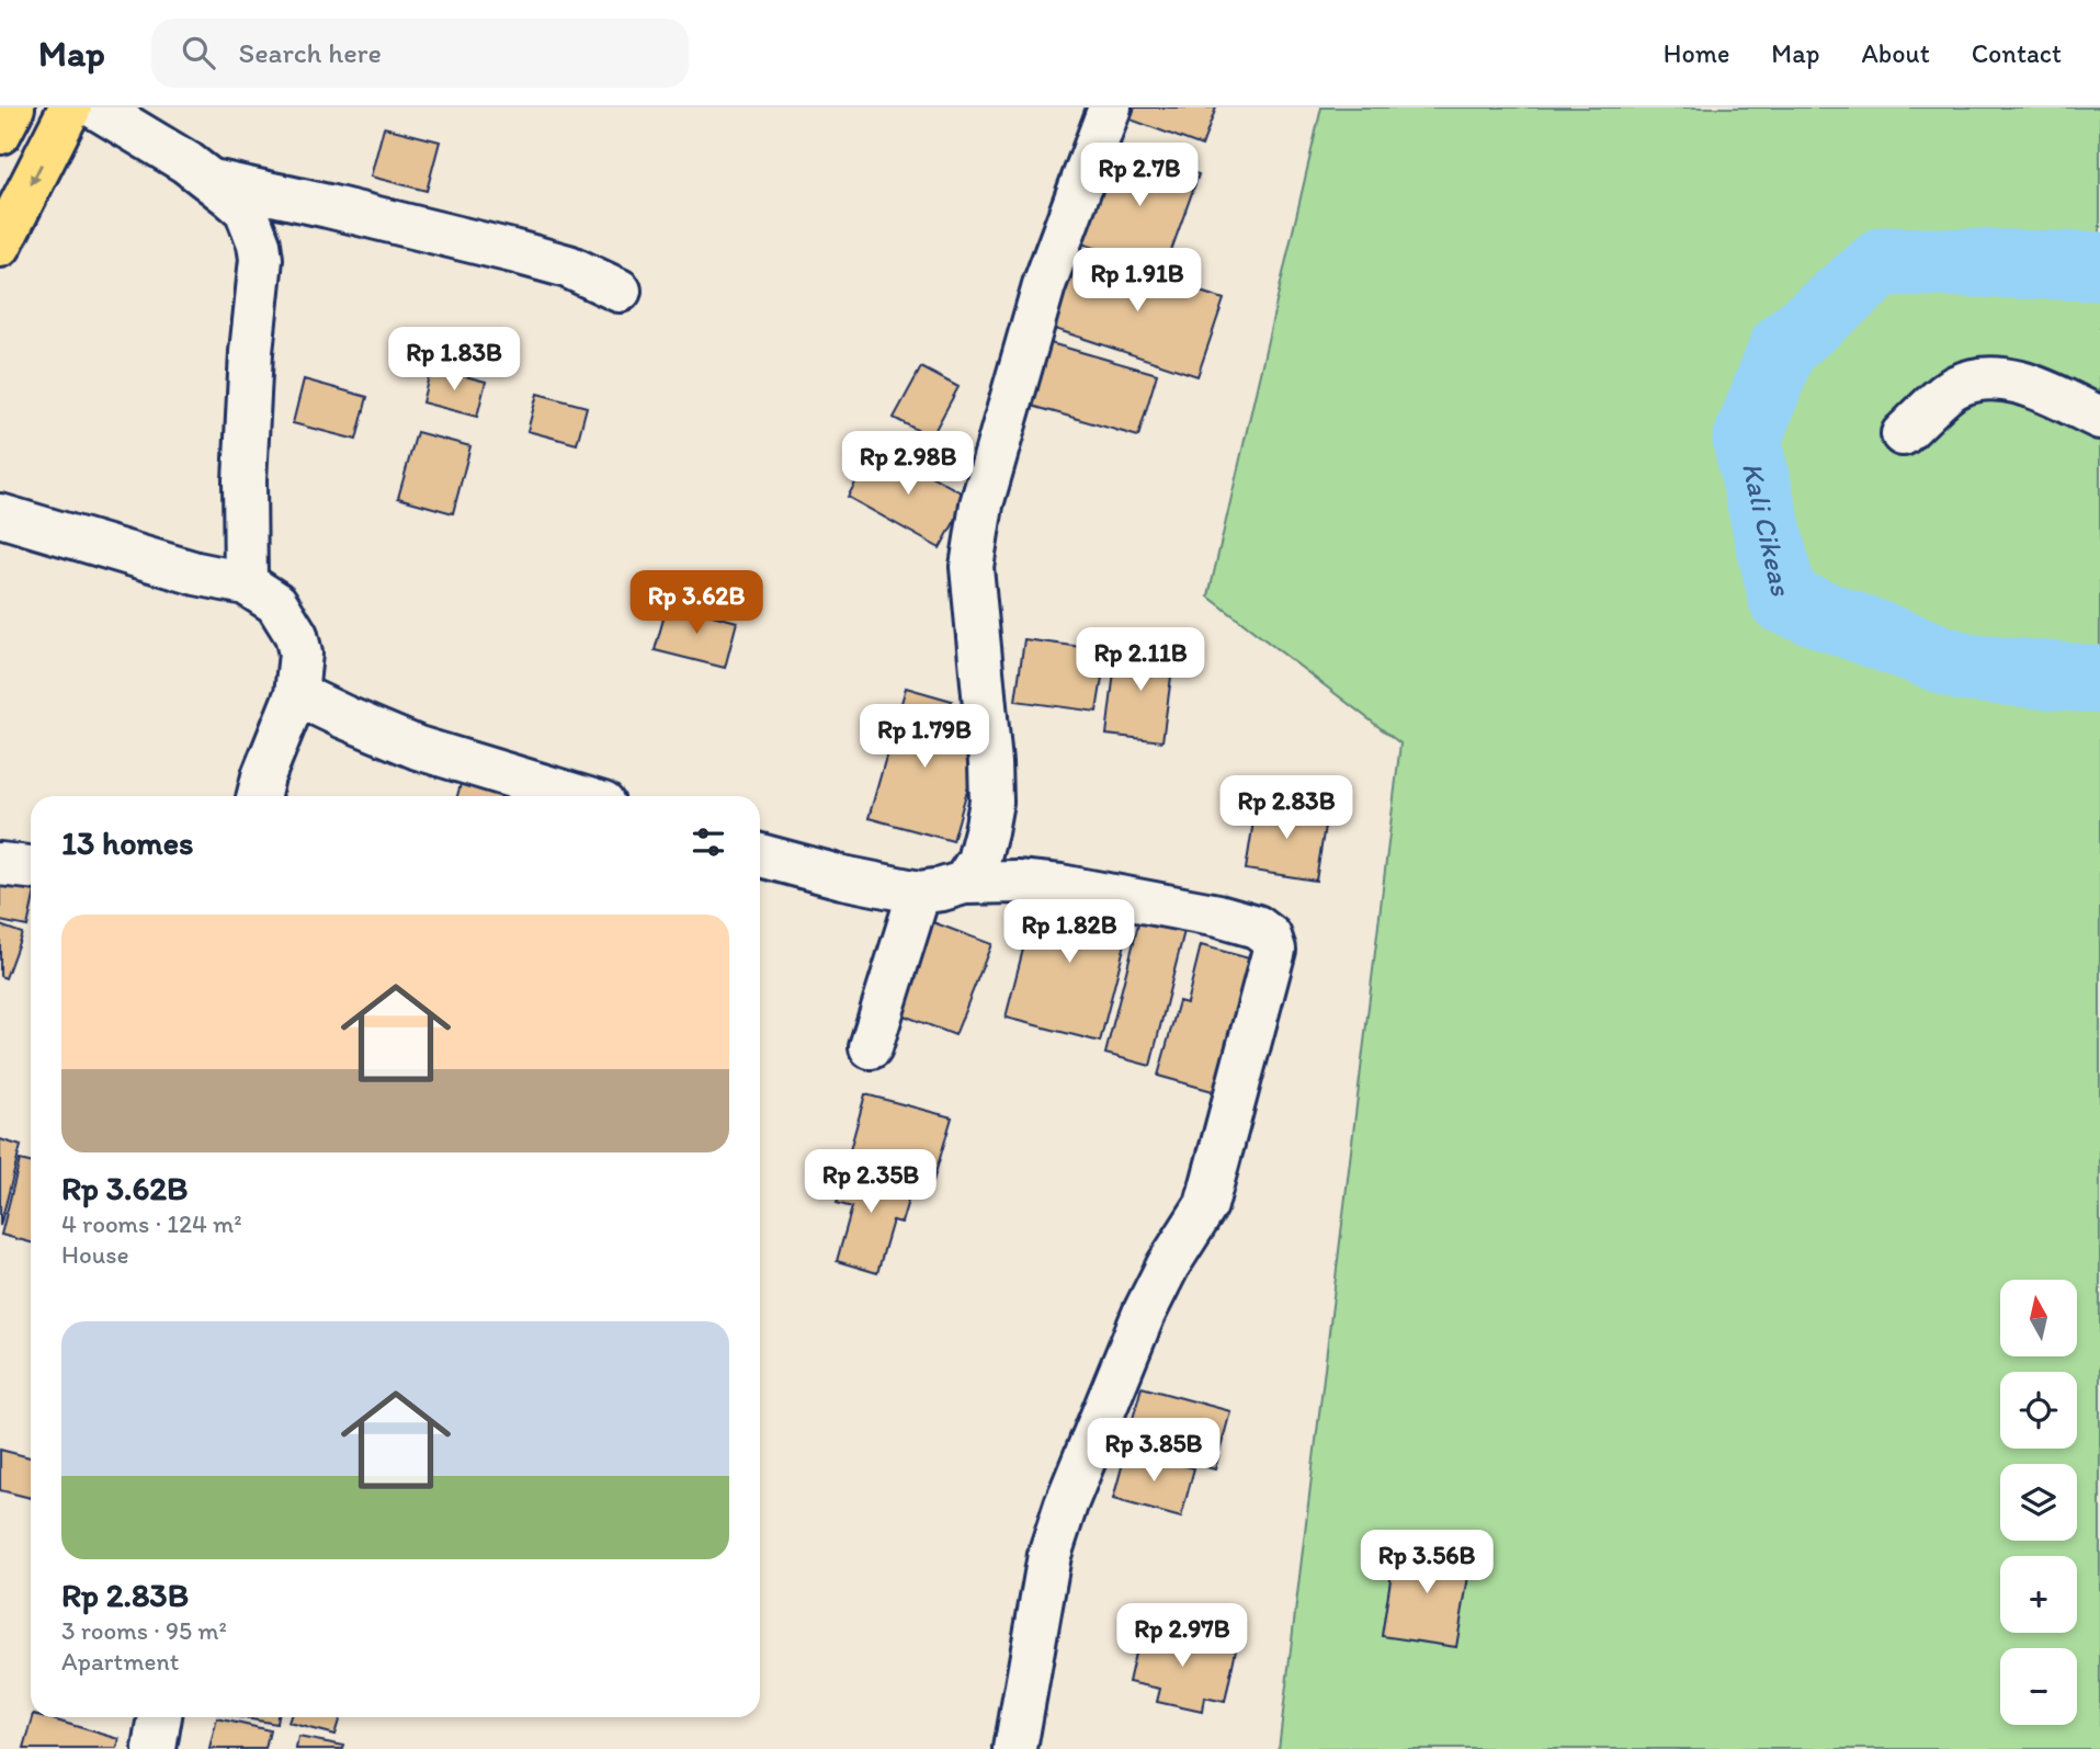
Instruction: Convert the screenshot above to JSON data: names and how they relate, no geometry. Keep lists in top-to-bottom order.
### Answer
{
  "water": ["Kali Cikeas"],
  "north": "top",
  "page": {
    "header": "Map",
    "search": "Search here",
    "nav": [
      "Home",
      "Map",
      "About",
      "Contact"
    ],
    "price": [
      "Rp 2.7B",
      "Rp 1.91B",
      "Rp 1.83B",
      "Rp 2.98B",
      "Rp 3.62B",
      "Rp 2.11B",
      "Rp 1.79B",
      "Rp 2.83B",
      "Rp 1.82B",
      "Rp 2.35B",
      "Rp 3.85B",
      "Rp 3.56B",
      "Rp 2.97B"
    ],
    "heading": "13 homes",
    "list": [
      {
        "name": "Rp 3.62B",
        "note": "4 rooms · 124 m² · House"
      },
      {
        "name": "Rp 2.83B",
        "note": "3 rooms · 95 m² · Apartment"
      }
    ],
    "map_buttons": ["+", "−"]
  }
}
